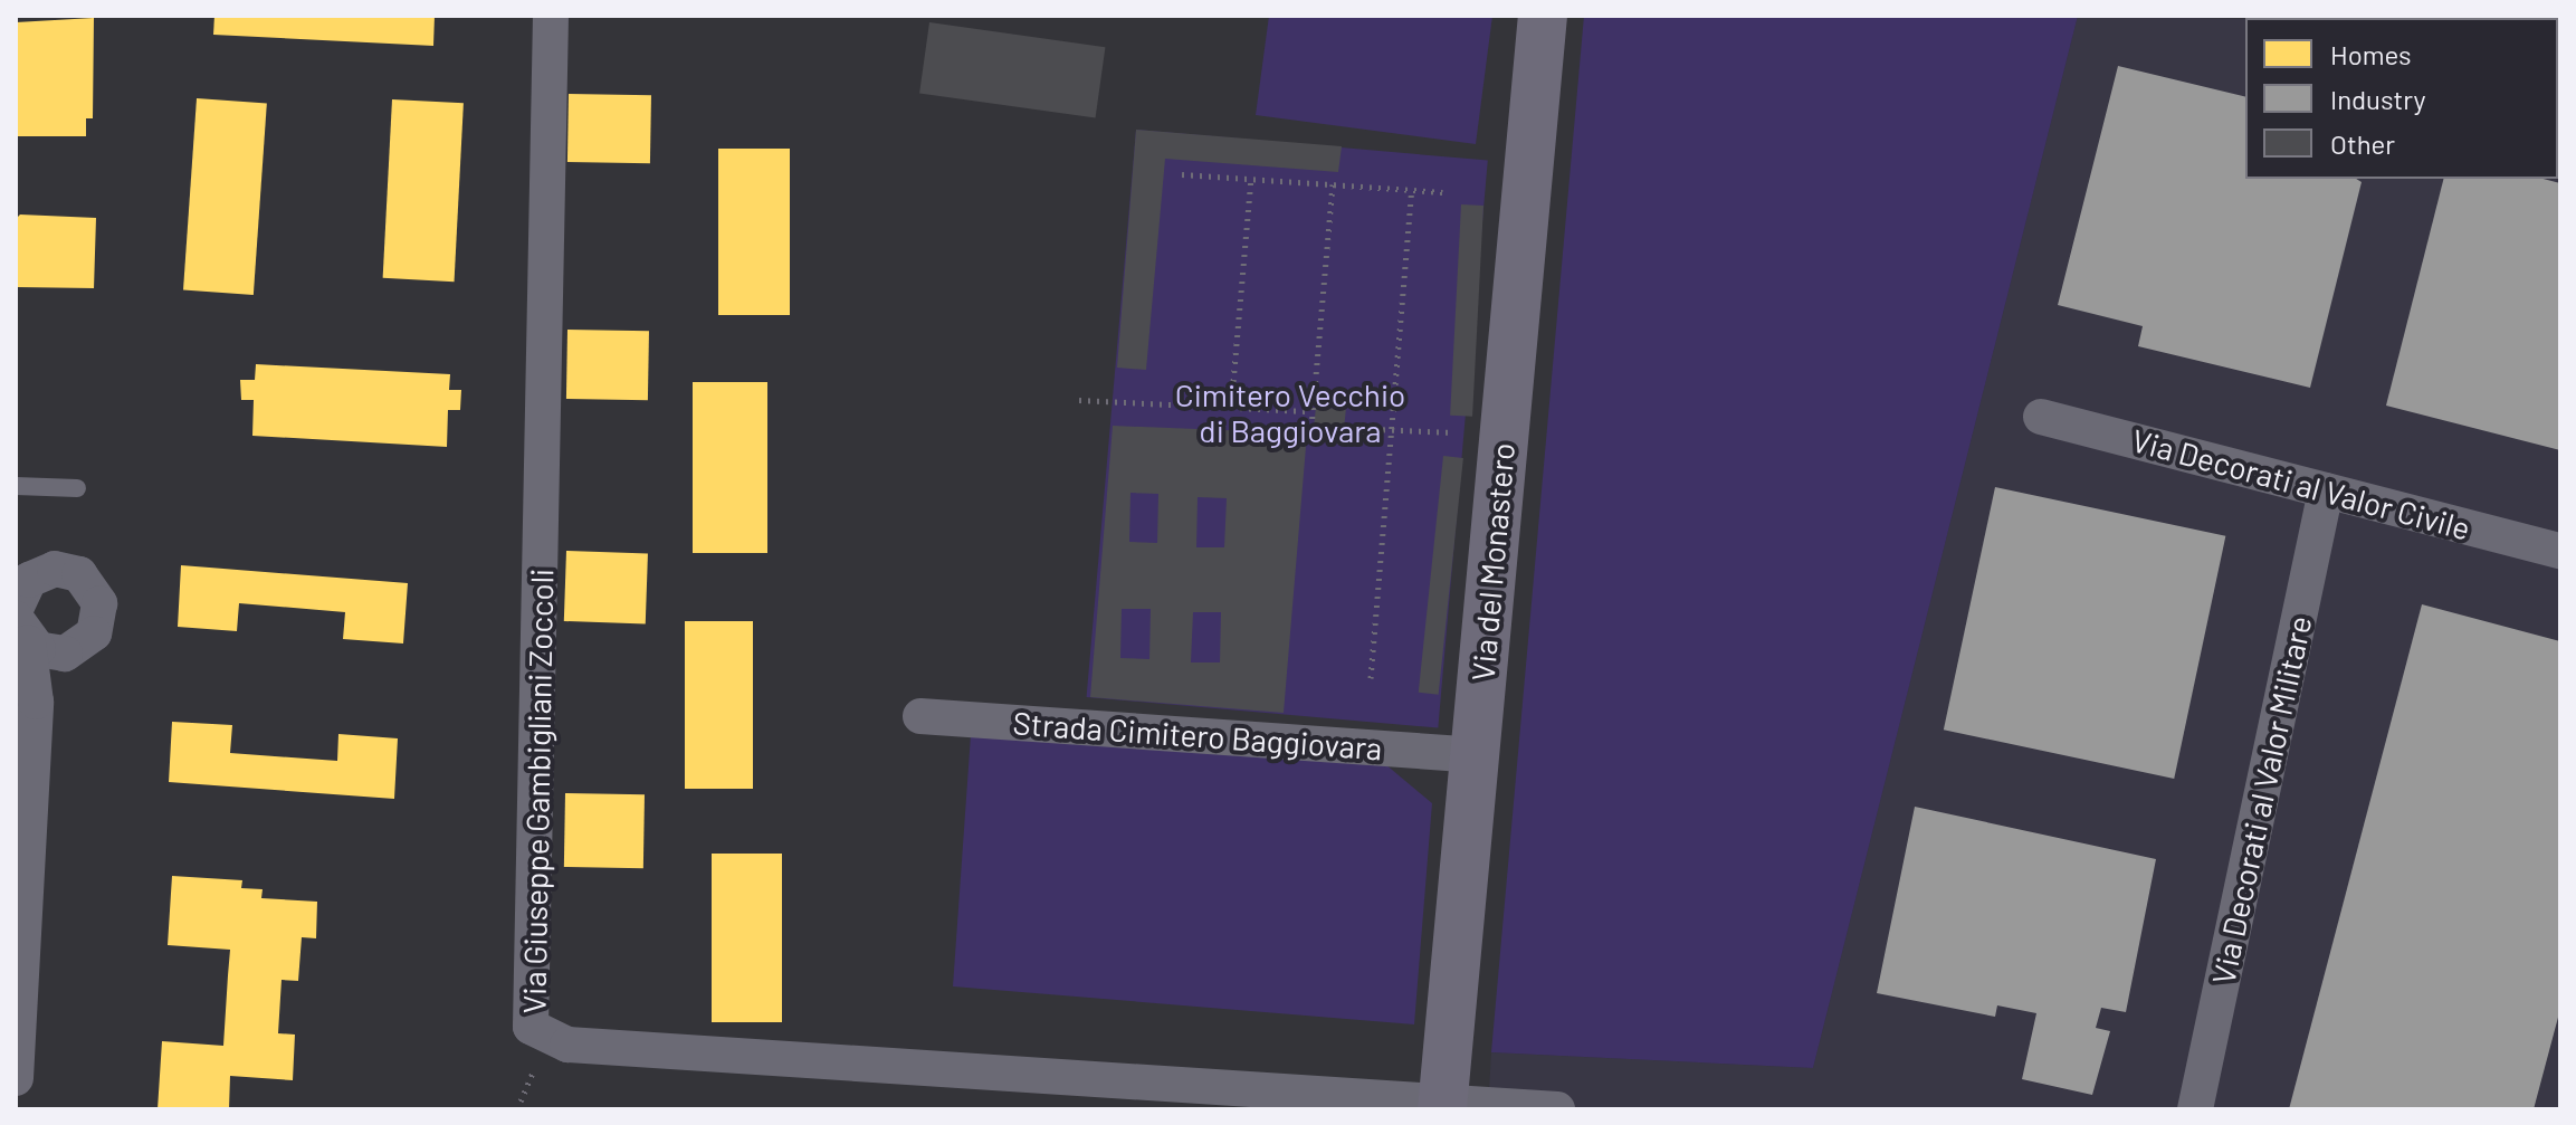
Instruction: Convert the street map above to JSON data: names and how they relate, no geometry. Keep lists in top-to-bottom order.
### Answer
{
  "streets": {
    "main road": ["Via del Monastero"],
    "street": [
      "Via Decorati al Valor Civile",
      "Strada Cimitero Baggiovara",
      "Via Giuseppe Gambigliani Zoccoli",
      "Via Decorati al Valor Militare"
    ]
  },
  "crossings": [
    ["Via Decorati al Valor Civile", "Via Decorati al Valor Militare"],
    ["Via del Monastero", "Strada Cimitero Baggiovara"],
    ["Via del Monastero", "Via Giuseppe Gambigliani Zoccoli"]
  ],
  "parks": ["Cimitero Vecchio di Baggiovara"],
  "legend": ["Homes", "Industry", "Other"]
}
